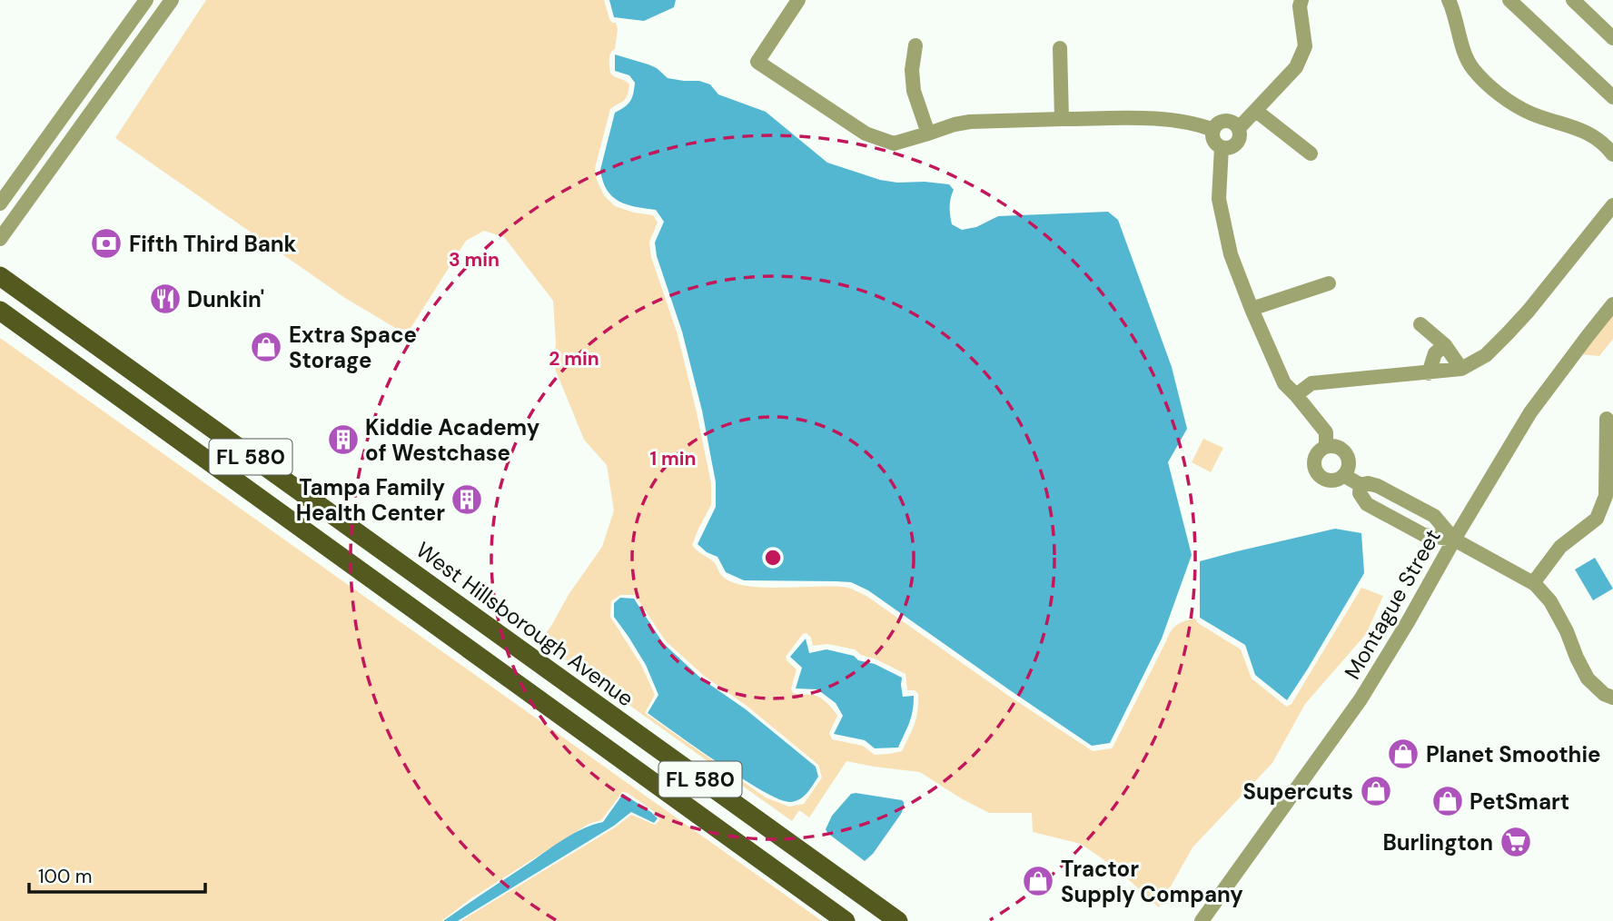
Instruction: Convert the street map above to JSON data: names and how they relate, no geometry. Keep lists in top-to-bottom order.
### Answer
{
  "streets": {
    "main road": ["FL 580", "West Hillsborough Avenue"],
    "street": ["Montague Street"]
  },
  "places": {
    "bank": ["Fifth Third Bank"],
    "restaurant": ["Dunkin'"],
    "shop": [
      "Extra Space Storage",
      "Planet Smoothie",
      "Supercuts",
      "PetSmart",
      "Tractor Supply Company"
    ],
    "building": ["Kiddie Academy of Westchase", "Tampa Family Health Center"],
    "supermarket": ["Burlington"]
  },
  "scale_bar": "100 m",
  "rings": ["3 min", "2 min", "1 min"]
}
